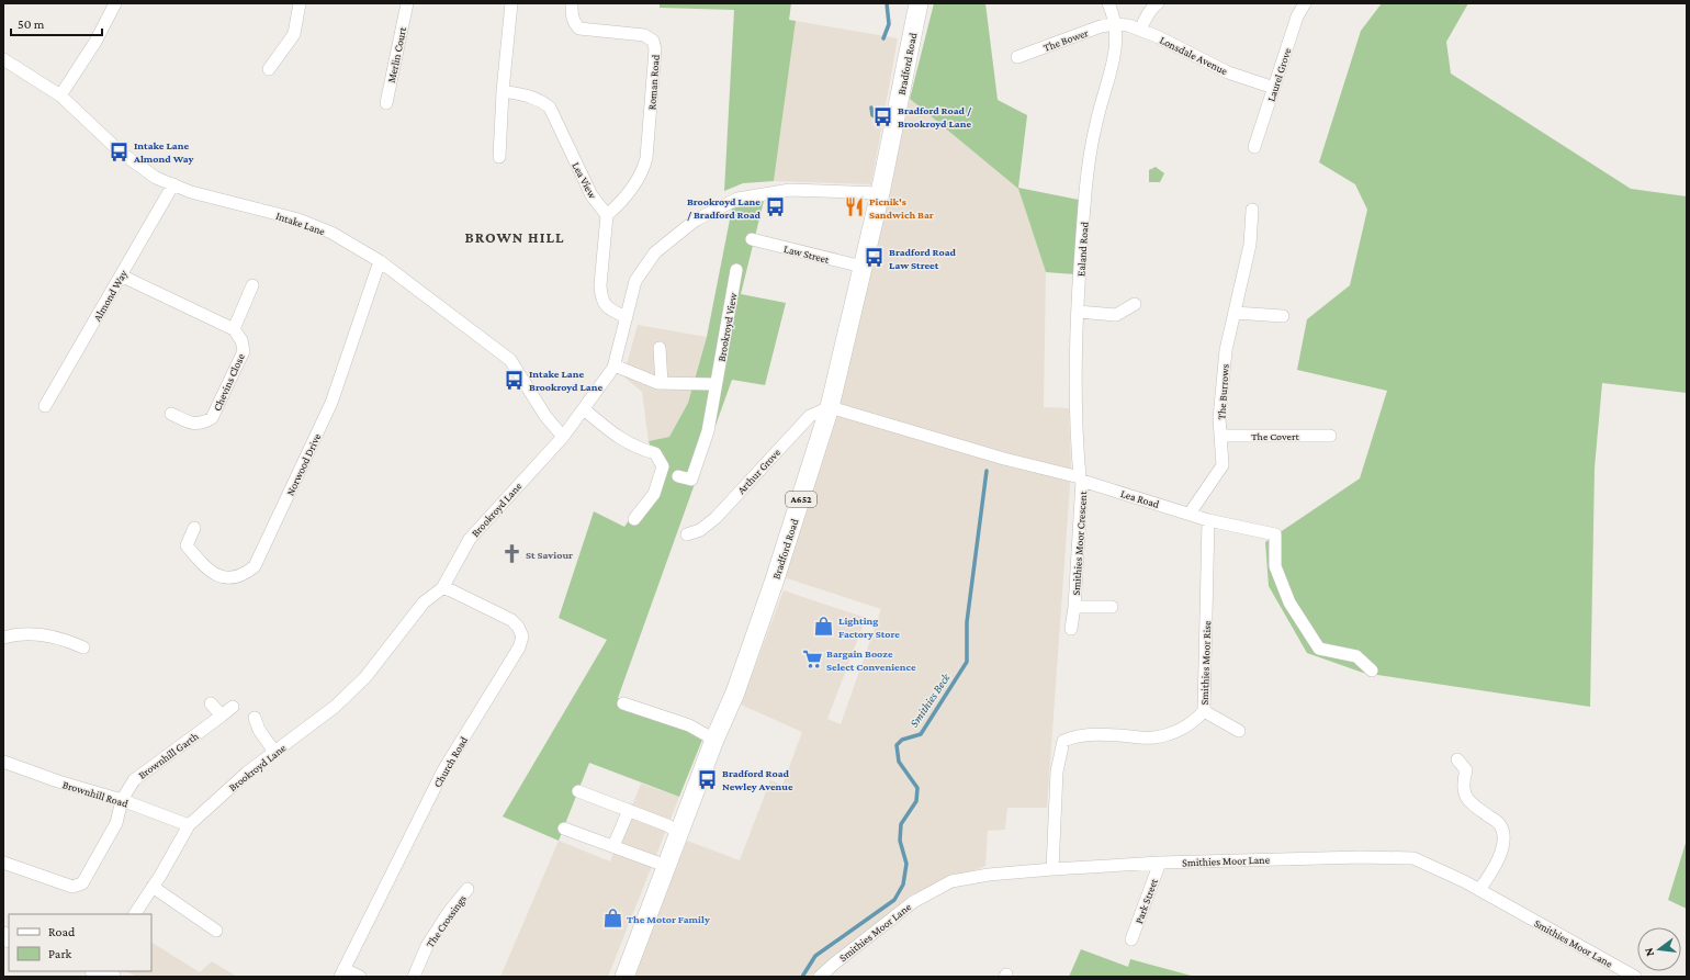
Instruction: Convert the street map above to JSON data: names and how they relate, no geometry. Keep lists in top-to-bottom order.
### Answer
{
  "streets": {
    "main road": ["Bradford Road", "A652"],
    "street": [
      "The Bower",
      "Merlin Court",
      "Lonsdale Avenue",
      "Laurel Grove",
      "Roman Road",
      "Lea View",
      "Intake Lane",
      "Ealand Road",
      "Law Street",
      "Almond Way",
      "Brookroyd View",
      "Chevins Close",
      "The Burrows",
      "The Covert",
      "Norwood Drive",
      "Arthur Grove",
      "Lea Road",
      "Brookroyd Lane",
      "Smithies Moor Crescent",
      "Smithies Moor Rise",
      "Brownhill Garth",
      "Church Road",
      "Brownhill Road",
      "Smithies Moor Lane",
      "Park Street",
      "The Crossings"
    ]
  },
  "crossings": [
    ["The Bower", "Lonsdale Avenue"],
    ["The Bower", "Ealand Road"],
    ["Lonsdale Avenue", "Laurel Grove"],
    ["Lonsdale Avenue", "Ealand Road"],
    ["Bradford Road", "Law Street"],
    ["Bradford Road", "Arthur Grove"],
    ["Bradford Road", "Lea Road"],
    ["Bradford Road", "Brookroyd Lane"],
    ["Roman Road", "Lea View"],
    ["Intake Lane", "Almond Way"],
    ["Intake Lane", "Norwood Drive"],
    ["Intake Lane", "Brookroyd Lane"],
    ["Ealand Road", "Lea Road"],
    ["Ealand Road", "Smithies Moor Crescent"],
    ["The Burrows", "The Covert"],
    ["The Burrows", "Lea Road"],
    ["Arthur Grove", "Lea Road"],
    ["Lea Road", "Smithies Moor Crescent"],
    ["Lea Road", "Smithies Moor Rise"],
    ["Brookroyd Lane", "Church Road"],
    ["Brookroyd Lane", "Brownhill Road"],
    ["Smithies Moor Rise", "Smithies Moor Lane"],
    ["Brownhill Garth", "Brownhill Road"],
    ["Smithies Moor Lane", "Park Street"]
  ],
  "districts": ["BROWN HILL"],
  "water": ["Smithies Beck"],
  "places": {
    "bus stop": [
      "Bradford Road / Brookroyd Lane",
      "Intake Lane Almond Way",
      "Brookroyd Lane / Bradford Road",
      "Bradford Road Law Street",
      "Intake Lane Brookroyd Lane",
      "Bradford Road Newley Avenue"
    ],
    "restaurant": ["Picnik's Sandwich Bar"],
    "church": ["St Saviour"],
    "shop": ["Lighting Factory Store", "The Motor Family"],
    "supermarket": ["Bargain Booze Select Convenience"]
  },
  "legend": ["Road", "Park"],
  "scale_bar": "50 m",
  "north": "left"
}
